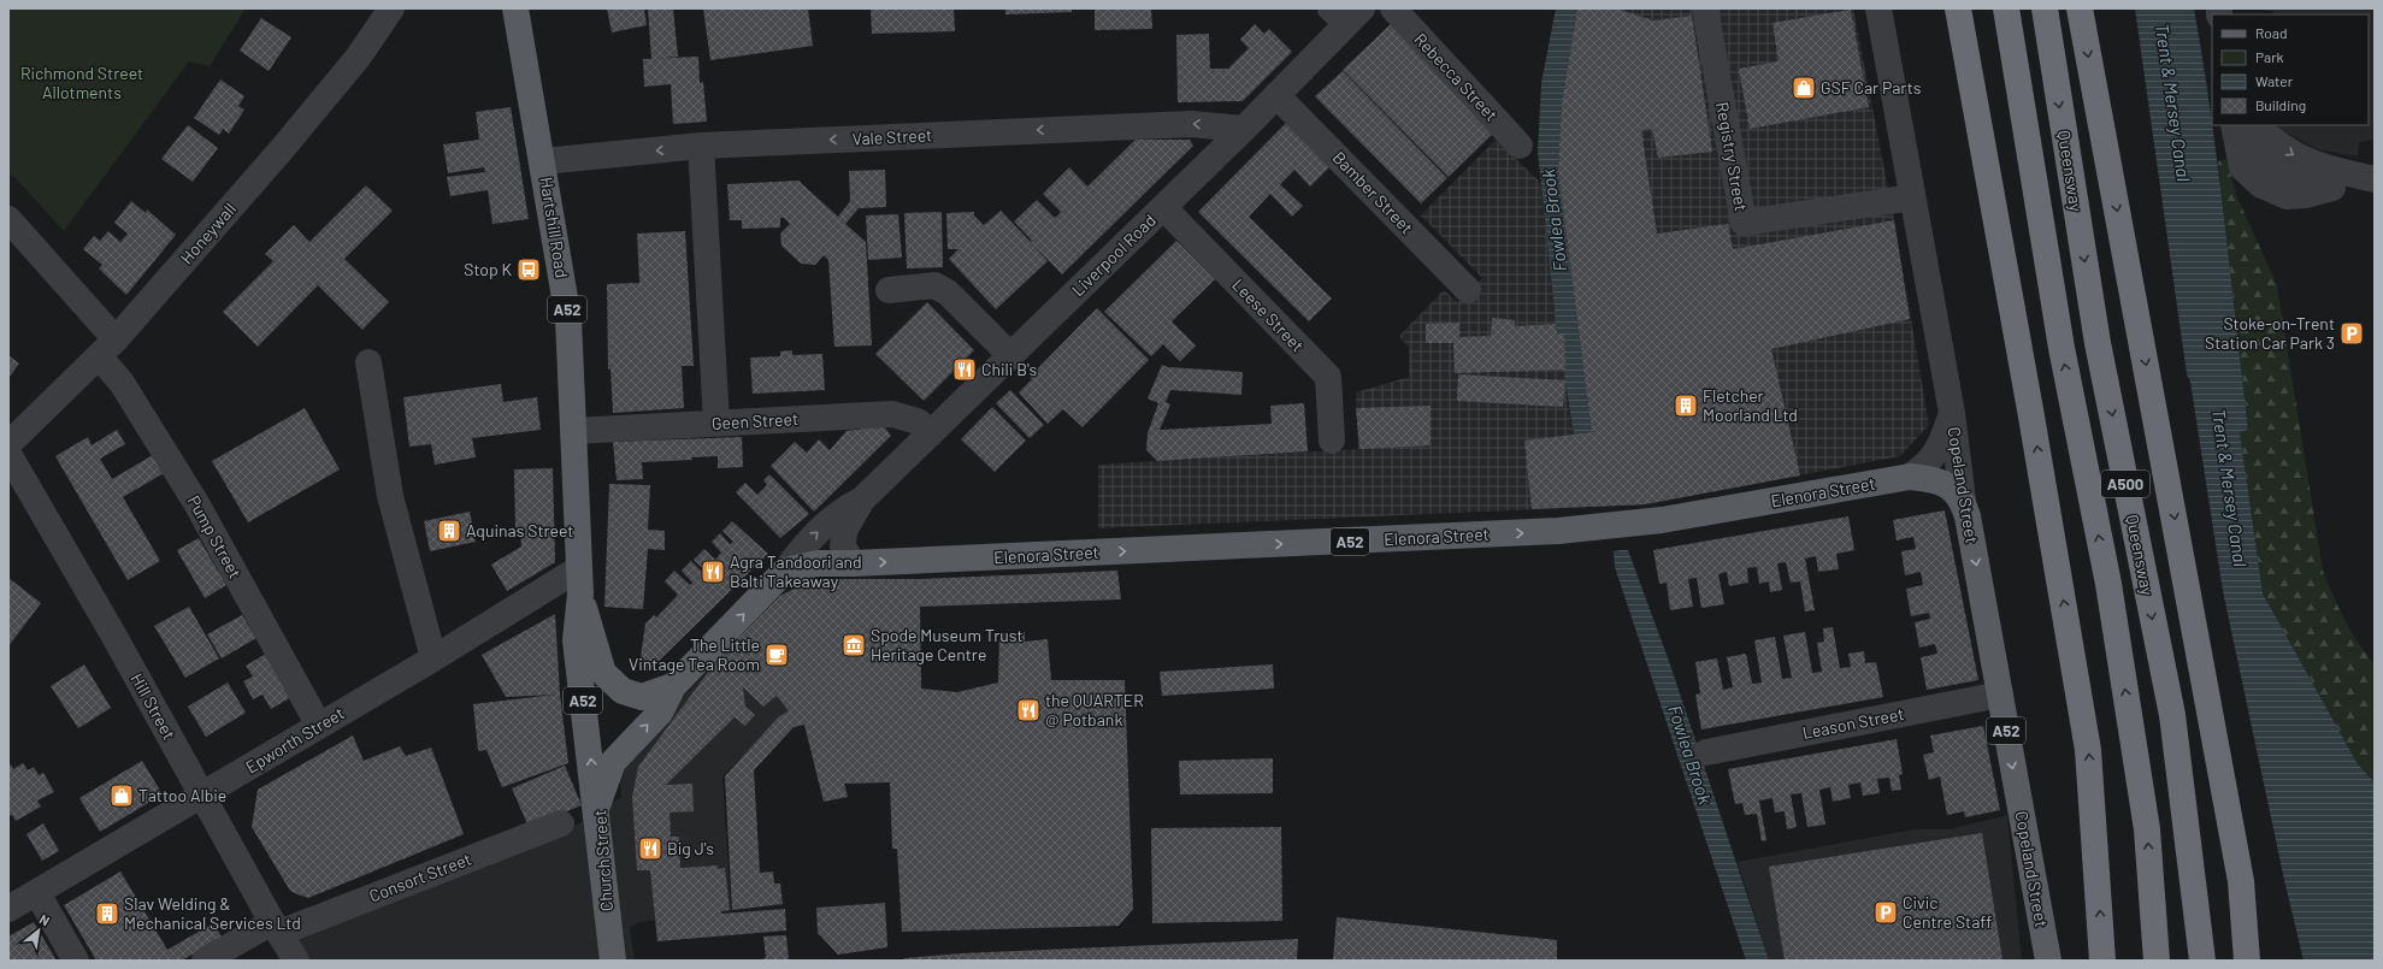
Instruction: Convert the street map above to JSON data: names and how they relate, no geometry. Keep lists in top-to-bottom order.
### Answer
{
  "streets": {
    "highway": ["Queensway", "A500"],
    "main road": [
      "Hartshill Road",
      "Liverpool Road",
      "A52",
      "Copeland Street",
      "Elenora Street",
      "Church Street"
    ],
    "street": [
      "Rebecca Street",
      "Vale Street",
      "Registry Street",
      "Bamber Street",
      "Honeywall",
      "Leese Street",
      "Geen Street",
      "Pump Street",
      "Hill Street",
      "Leason Street",
      "Epworth Street",
      "Consort Street"
    ]
  },
  "crossings": [
    ["Vale Street", "Hartshill Road"],
    ["Vale Street", "Liverpool Road"],
    ["Registry Street", "Copeland Street"],
    ["Bamber Street", "Liverpool Road"],
    ["Hartshill Road", "Liverpool Road"],
    ["Hartshill Road", "Geen Street"],
    ["Hartshill Road", "Epworth Street"],
    ["Hartshill Road", "Church Street"],
    ["Honeywall", "Pump Street"],
    ["Liverpool Road", "Leese Street"],
    ["Liverpool Road", "Geen Street"],
    ["Liverpool Road", "Elenora Street"],
    ["Liverpool Road", "Church Street"],
    ["Copeland Street", "Elenora Street"],
    ["Copeland Street", "Leason Street"],
    ["Pump Street", "Epworth Street"],
    ["Hill Street", "Epworth Street"],
    ["Hill Street", "Consort Street"]
  ],
  "one_way": ["Vale Street", "Copeland Street", "Elenora Street"],
  "water": ["Trent & Mersey Canal", "Fowlea Brook"],
  "parks": ["Richmond Street Allotments"],
  "places": {
    "shop": ["GSF Car Parts", "Tattoo Albie"],
    "bus stop": ["Stop K"],
    "parking": ["Stoke-on-Trent Station Car Park 3", "Civic Centre Staff"],
    "restaurant": [
      "Chili B's",
      "Agra Tandoori and Balti Takeaway",
      "the QUARTER @ Potbank",
      "Big J's"
    ],
    "building": ["Fletcher Moorland Ltd", "Aquinas Street", "Slav Welding & Mechanical Services Ltd"],
    "museum": ["Spode Museum Trust Heritage Centre"],
    "cafe": ["The Little Vintage Tea Room"]
  },
  "legend": [
    "Road",
    "Park",
    "Water",
    "Building"
  ],
  "north": "top right"
}
